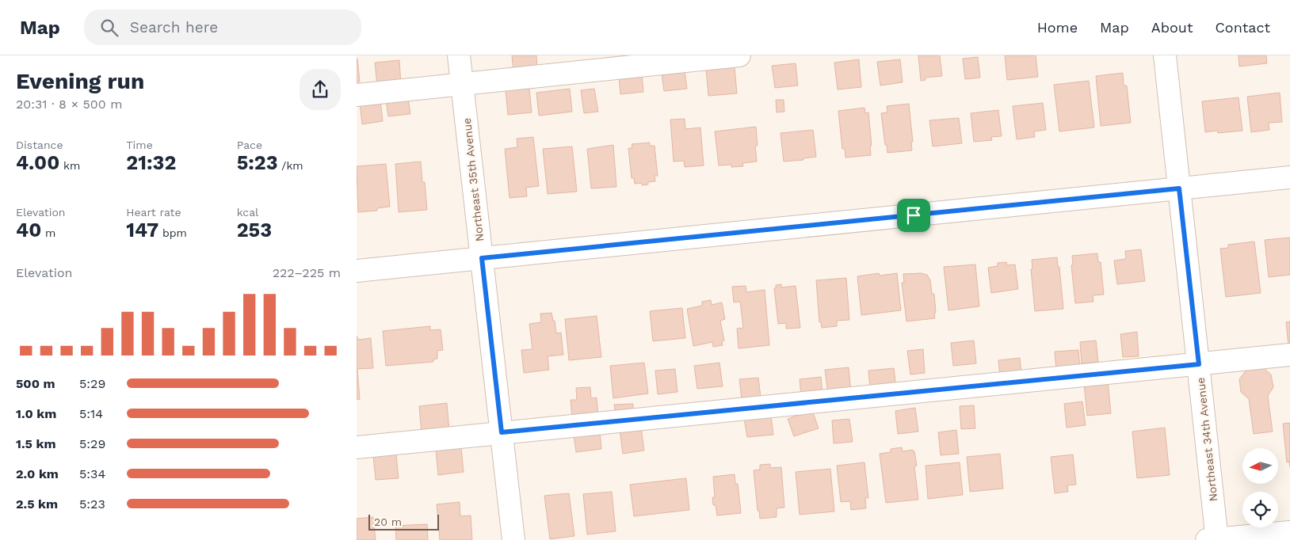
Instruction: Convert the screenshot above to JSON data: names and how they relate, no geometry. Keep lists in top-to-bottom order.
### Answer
{
  "streets": {
    "street": ["Northeast 35th Avenue", "Northeast 34th Avenue"]
  },
  "scale_bar": "20 m",
  "north": "left",
  "page": {
    "header": "Map",
    "search": "Search here",
    "nav": [
      "Home",
      "Map",
      "About",
      "Contact"
    ],
    "heading": ["Evening run", "20:31 · 8 × 500 m"],
    "stats": [
      ["Distance", "4.00 km"],
      ["Time", "21:32"],
      ["Pace", "5:23 /km"],
      ["Elevation", "40 m"],
      ["Heart rate", "147 bpm"],
      ["kcal", "253"]
    ],
    "chart": ["Elevation", "222–225 m"],
    "list": [
      {
        "name": "500 m",
        "note": "5:29"
      },
      {
        "name": "1.0 km",
        "note": "5:14"
      },
      {
        "name": "1.5 km",
        "note": "5:29"
      },
      {
        "name": "2.0 km",
        "note": "5:34"
      },
      {
        "name": "2.5 km",
        "note": "5:23"
      }
    ],
    "scale": "20 m"
  }
}
